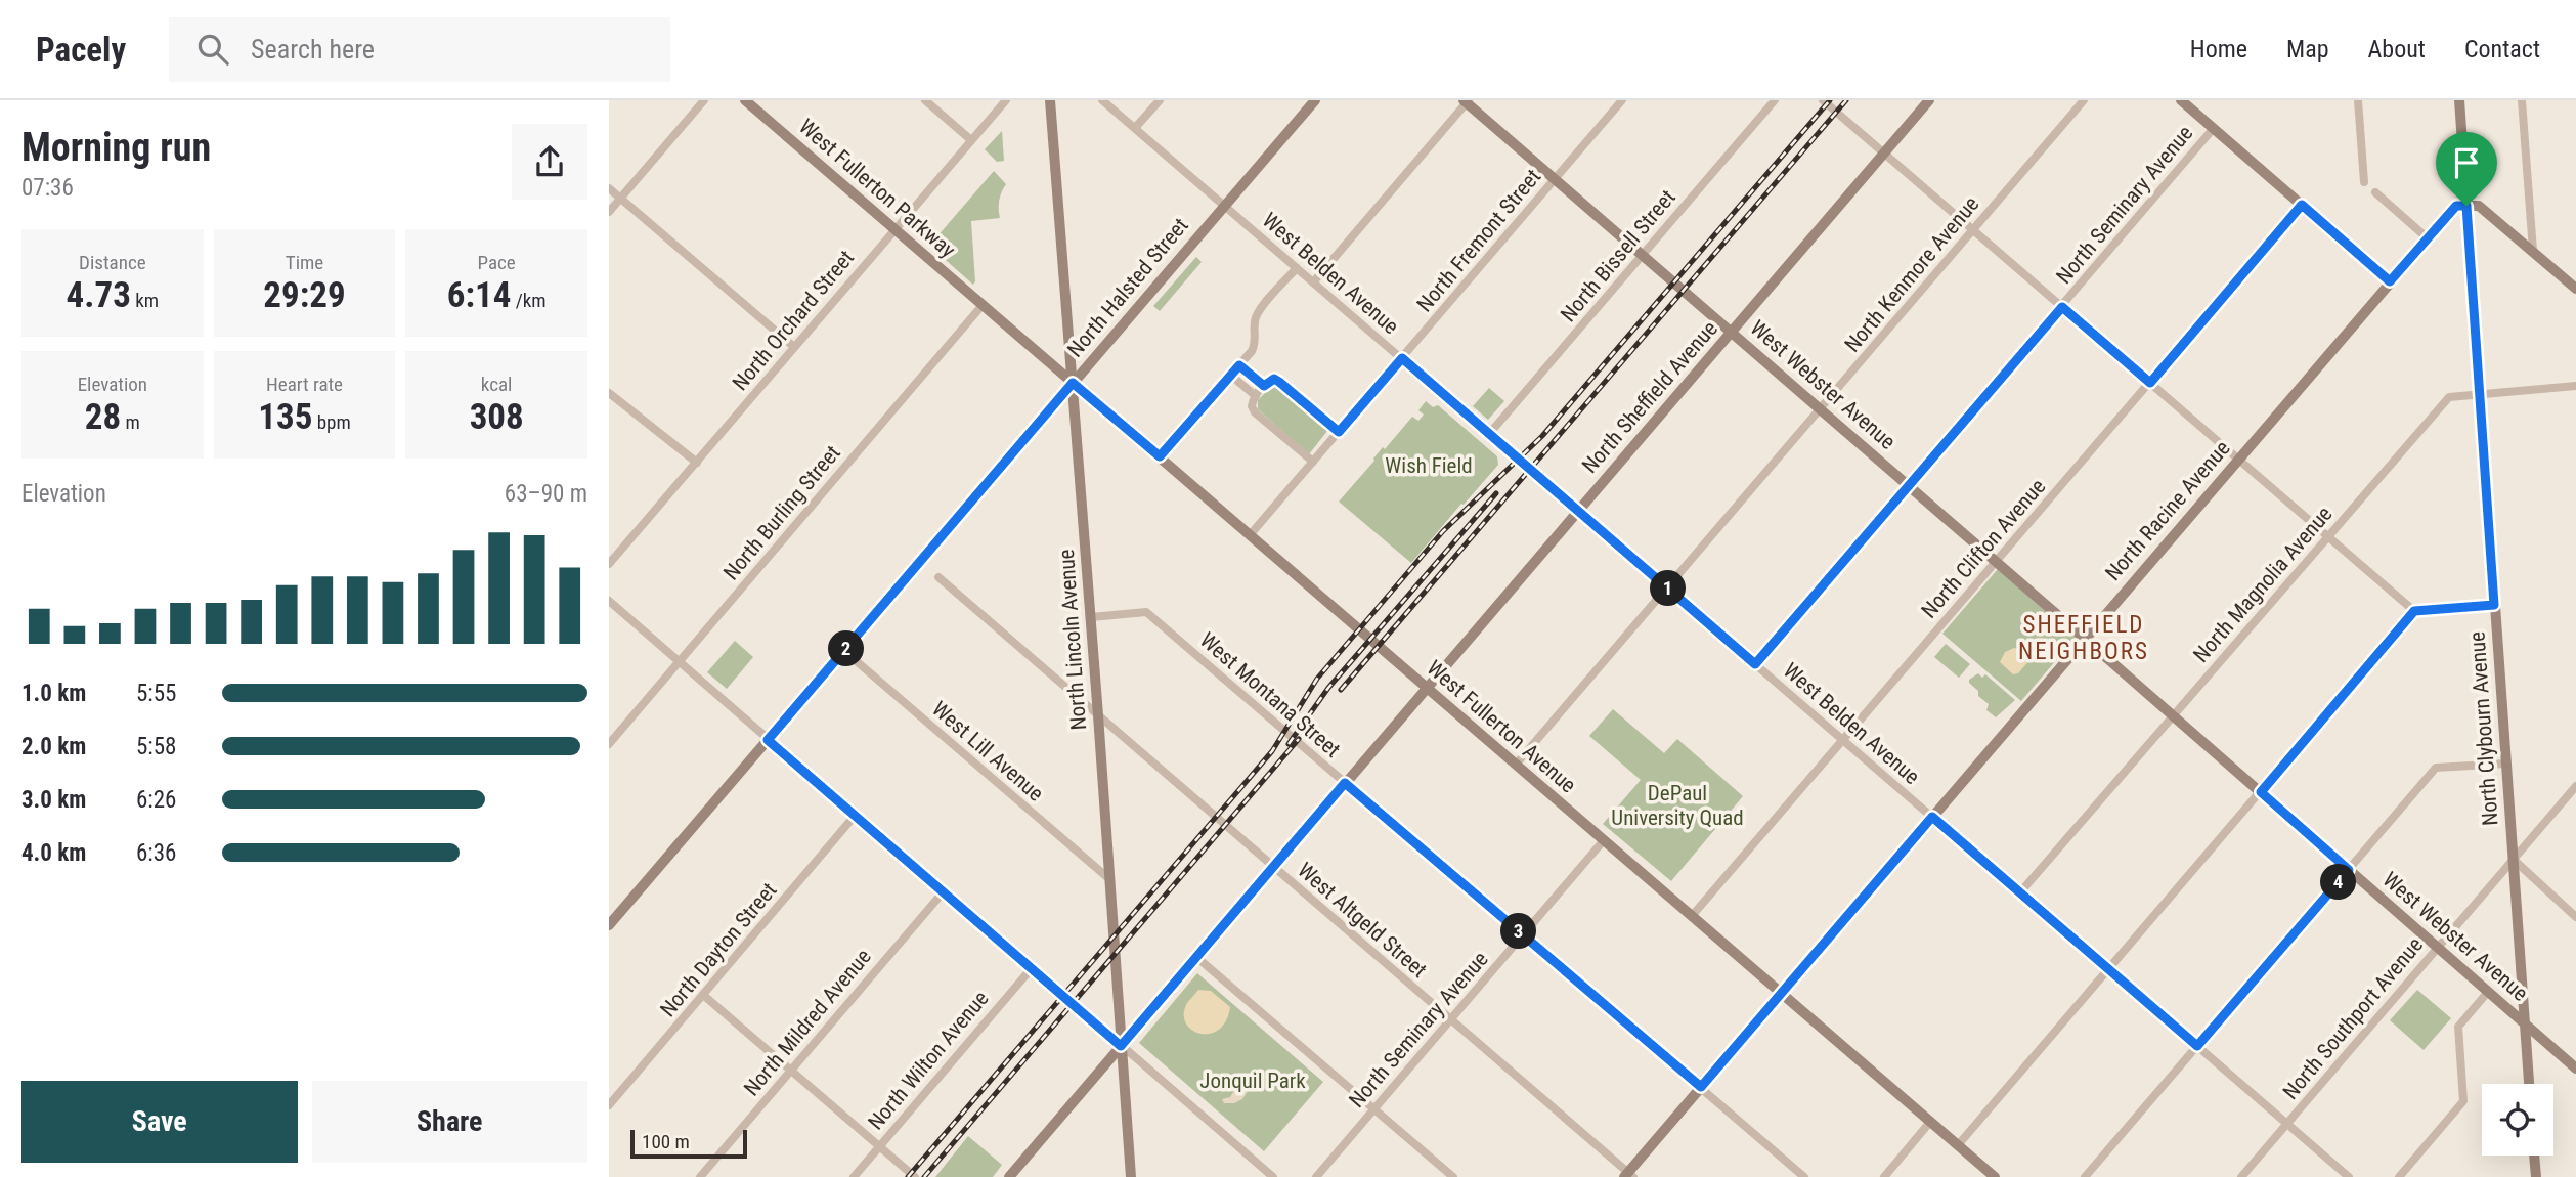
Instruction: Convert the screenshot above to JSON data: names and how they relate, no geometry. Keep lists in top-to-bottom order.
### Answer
{
  "streets": {
    "main road": [
      "West Fullerton Parkway",
      "North Halsted Street",
      "West Webster Avenue",
      "North Sheffield Avenue",
      "North Racine Avenue",
      "North Lincoln Avenue",
      "West Fullerton Avenue",
      "North Clybourn Avenue"
    ],
    "street": [
      "North Seminary Avenue",
      "North Fremont Street",
      "North Bissell Street",
      "West Belden Avenue",
      "North Kenmore Avenue",
      "North Orchard Street",
      "North Burling Street",
      "North Clifton Avenue",
      "North Magnolia Avenue",
      "West Montana Street",
      "West Lill Avenue",
      "West Altgeld Street",
      "North Dayton Street",
      "North Southport Avenue",
      "North Mildred Avenue",
      "North Wilton Avenue"
    ]
  },
  "crossings": [
    ["West Fullerton Parkway", "North Orchard Street"],
    ["West Fullerton Parkway", "North Burling Street"],
    ["West Fullerton Parkway", "West Fullerton Avenue"],
    ["North Seminary Avenue", "West Belden Avenue"],
    ["North Seminary Avenue", "West Webster Avenue"],
    ["North Seminary Avenue", "West Montana Street"],
    ["North Seminary Avenue", "West Fullerton Avenue"],
    ["North Seminary Avenue", "West Altgeld Street"],
    ["North Fremont Street", "West Belden Avenue"],
    ["North Fremont Street", "West Webster Avenue"],
    ["North Fremont Street", "West Fullerton Avenue"],
    ["North Bissell Street", "West Belden Avenue"],
    ["North Bissell Street", "West Webster Avenue"],
    ["West Belden Avenue", "North Kenmore Avenue"],
    ["West Belden Avenue", "North Halsted Street"],
    ["West Belden Avenue", "North Sheffield Avenue"],
    ["West Belden Avenue", "North Racine Avenue"],
    ["West Belden Avenue", "North Clifton Avenue"],
    ["West Belden Avenue", "North Magnolia Avenue"],
    ["West Belden Avenue", "North Southport Avenue"],
    ["North Kenmore Avenue", "West Webster Avenue"],
    ["North Kenmore Avenue", "West Fullerton Avenue"],
    ["North Halsted Street", "North Lincoln Avenue"],
    ["North Halsted Street", "West Fullerton Avenue"],
    ["North Halsted Street", "West Lill Avenue"],
    ["West Webster Avenue", "North Sheffield Avenue"],
    ["West Webster Avenue", "North Racine Avenue"],
    ["West Webster Avenue", "North Clifton Avenue"],
    ["West Webster Avenue", "North Magnolia Avenue"],
    ["West Webster Avenue", "North Clybourn Avenue"],
    ["West Webster Avenue", "North Southport Avenue"],
    ["North Sheffield Avenue", "North Lincoln Avenue"],
    ["North Sheffield Avenue", "West Montana Street"],
    ["North Sheffield Avenue", "West Fullerton Avenue"],
    ["North Sheffield Avenue", "West Altgeld Street"],
    ["North Racine Avenue", "West Montana Street"],
    ["North Racine Avenue", "West Fullerton Avenue"],
    ["North Racine Avenue", "North Clybourn Avenue"],
    ["North Racine Avenue", "West Altgeld Street"],
    ["North Burling Street", "West Fullerton Avenue"],
    ["North Clifton Avenue", "West Fullerton Avenue"],
    ["North Magnolia Avenue", "North Clybourn Avenue"],
    ["North Lincoln Avenue", "West Montana Street"],
    ["North Lincoln Avenue", "West Fullerton Avenue"],
    ["North Lincoln Avenue", "West Lill Avenue"],
    ["North Lincoln Avenue", "West Altgeld Street"],
    ["North Clybourn Avenue", "North Southport Avenue"]
  ],
  "districts": ["SHEFFIELD NEIGHBORS"],
  "parks": ["Wish Field", "DePaul University Quad", "Jonquil Park"],
  "scale_bar": "100 m",
  "page": {
    "header": "Pacely",
    "search": "Search here",
    "nav": [
      "Home",
      "Map",
      "About",
      "Contact"
    ],
    "heading": ["Morning run", "07:36"],
    "stats": [
      ["Distance", "4.73 km"],
      ["Time", "29:29"],
      ["Pace", "6:14 /km"],
      ["Elevation", "28 m"],
      ["Heart rate", "135 bpm"],
      ["kcal", "308"]
    ],
    "chart": ["Elevation", "63–90 m"],
    "pins": [
      "1",
      "2",
      "4",
      "3"
    ],
    "list": [
      {
        "name": "1.0 km",
        "note": "5:55"
      },
      {
        "name": "2.0 km",
        "note": "5:58"
      },
      {
        "name": "3.0 km",
        "note": "6:26"
      },
      {
        "name": "4.0 km",
        "note": "6:36"
      }
    ],
    "buttons": ["Save", "Share"],
    "scale": "100 m"
  }
}
